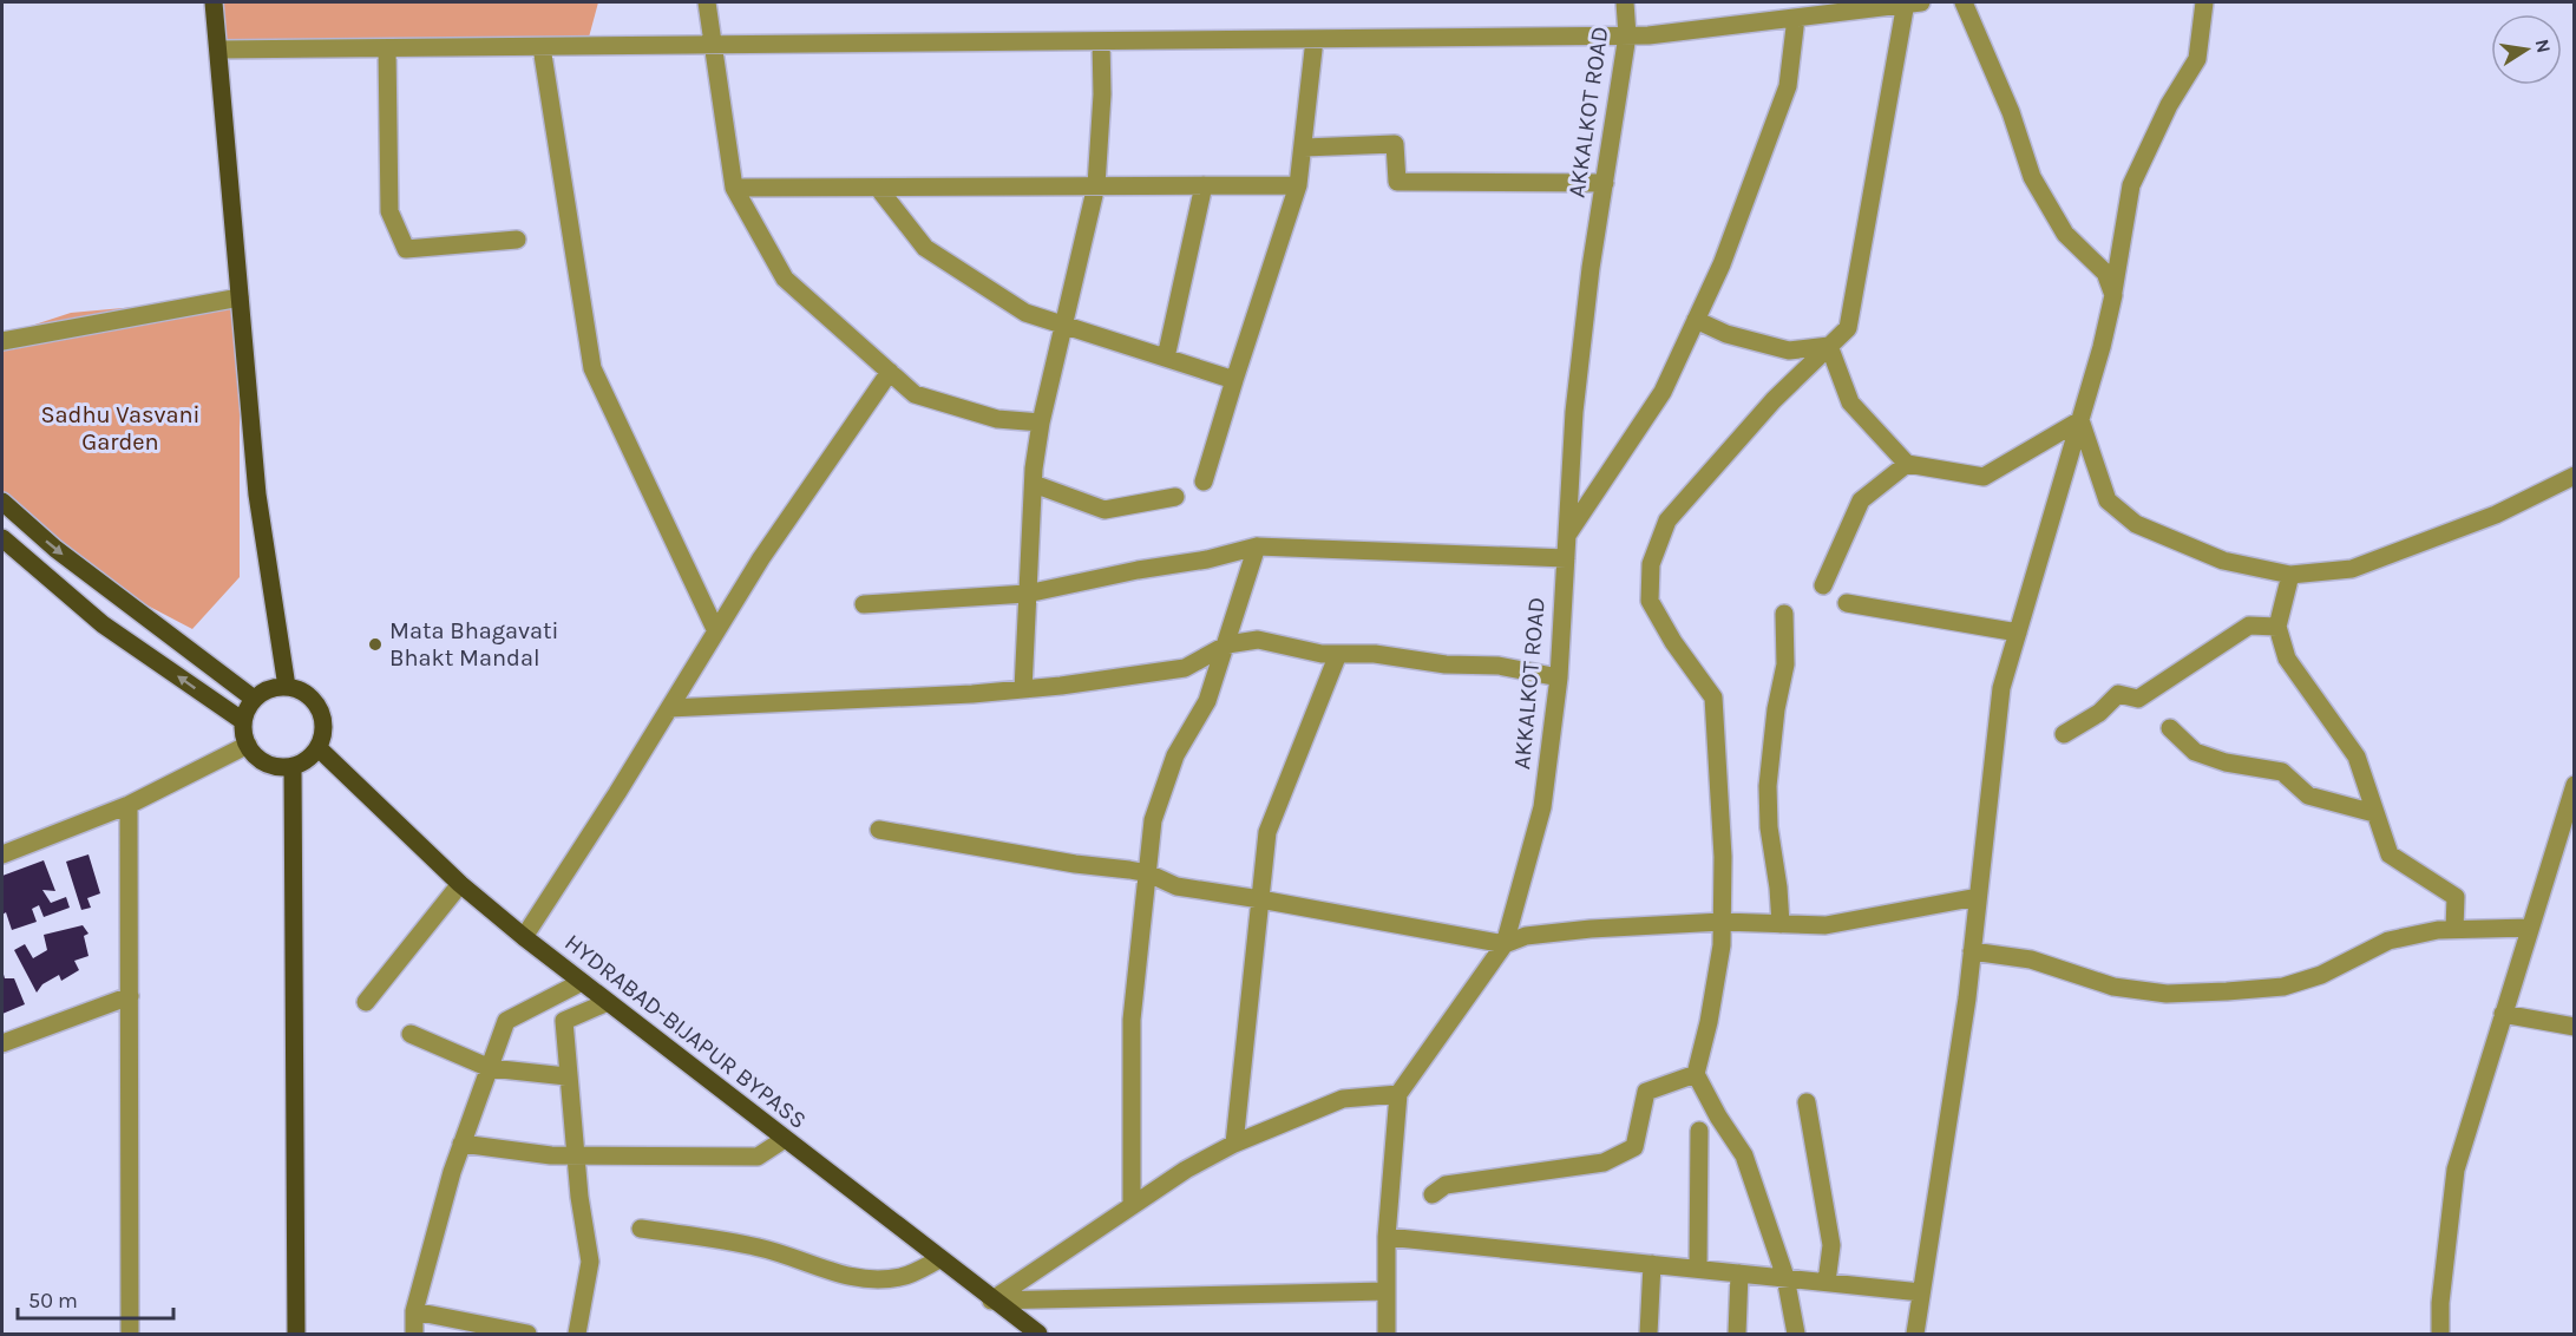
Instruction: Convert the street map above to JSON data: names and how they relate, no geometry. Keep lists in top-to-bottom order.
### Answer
{
  "streets": {
    "main road": ["HYDRABAD-BIJAPUR BYPASS"],
    "street": ["AKKALKOT ROAD"]
  },
  "parks": ["Sadhu Vasvani Garden"],
  "places": ["Mata Bhagavati Bhakt Mandal"],
  "scale_bar": "50 m",
  "north": "right"
}
